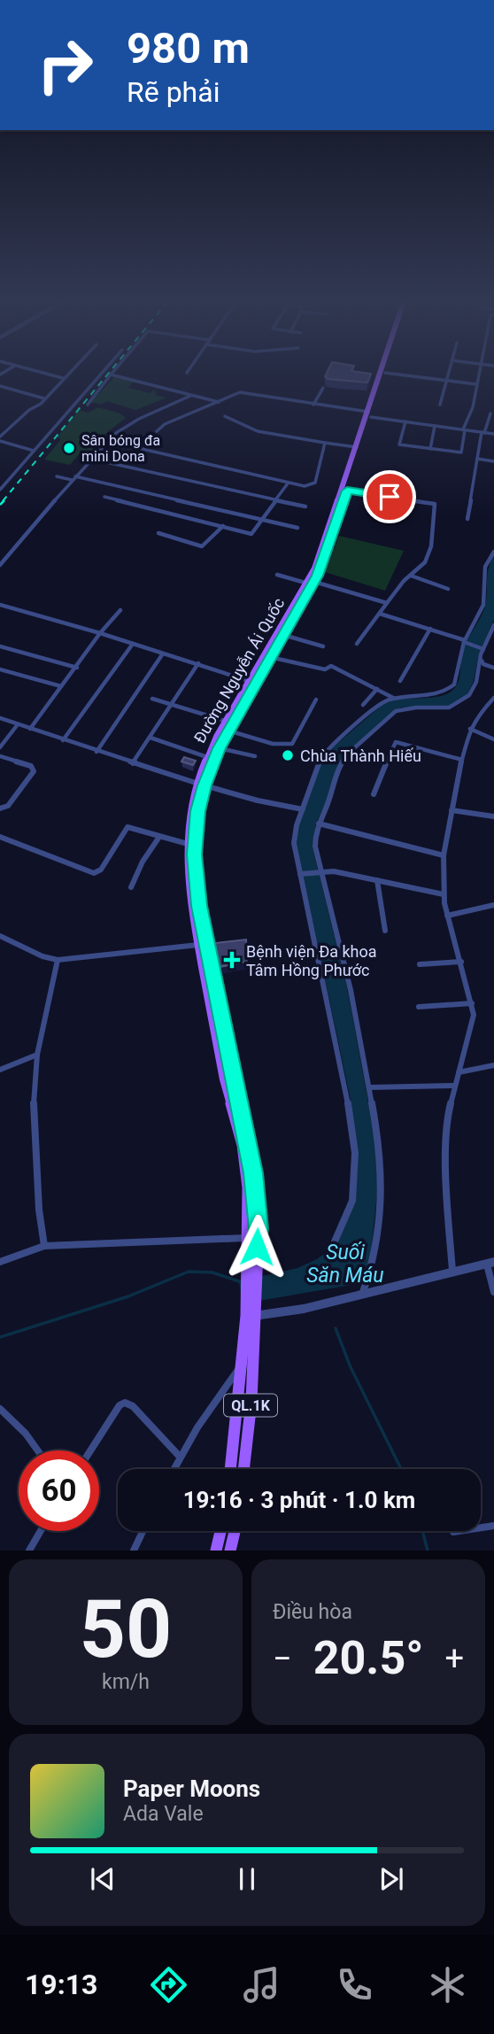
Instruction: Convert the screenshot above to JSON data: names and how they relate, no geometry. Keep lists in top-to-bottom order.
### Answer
{
  "streets": {
    "main road": ["Đường Nguyễn Ái Quốc", "QL.1K"]
  },
  "crossings": [
    ["Đường Nguyễn Ái Quốc", "QL.1K"]
  ],
  "water": ["Suối Săn Máu"],
  "places": {
    "other": ["Sân bóng đa mini Dona", "Chùa Thành Hiếu"],
    "health": ["Bệnh viện Đa khoa Tâm Hồng Phước"]
  },
  "page": {
    "turn": ["980 m", "Rẽ phải"],
    "limit": "60",
    "trip": "19:16 · 3 phút · 1.0 km",
    "tile": [
      ["50", "km/h"],
      "Điều hòa"
    ],
    "heat": ["−", "20.5°", "+"],
    "song": ["Paper Moons", "Ada Vale"],
    "tabs": "19:13"
  }
}
